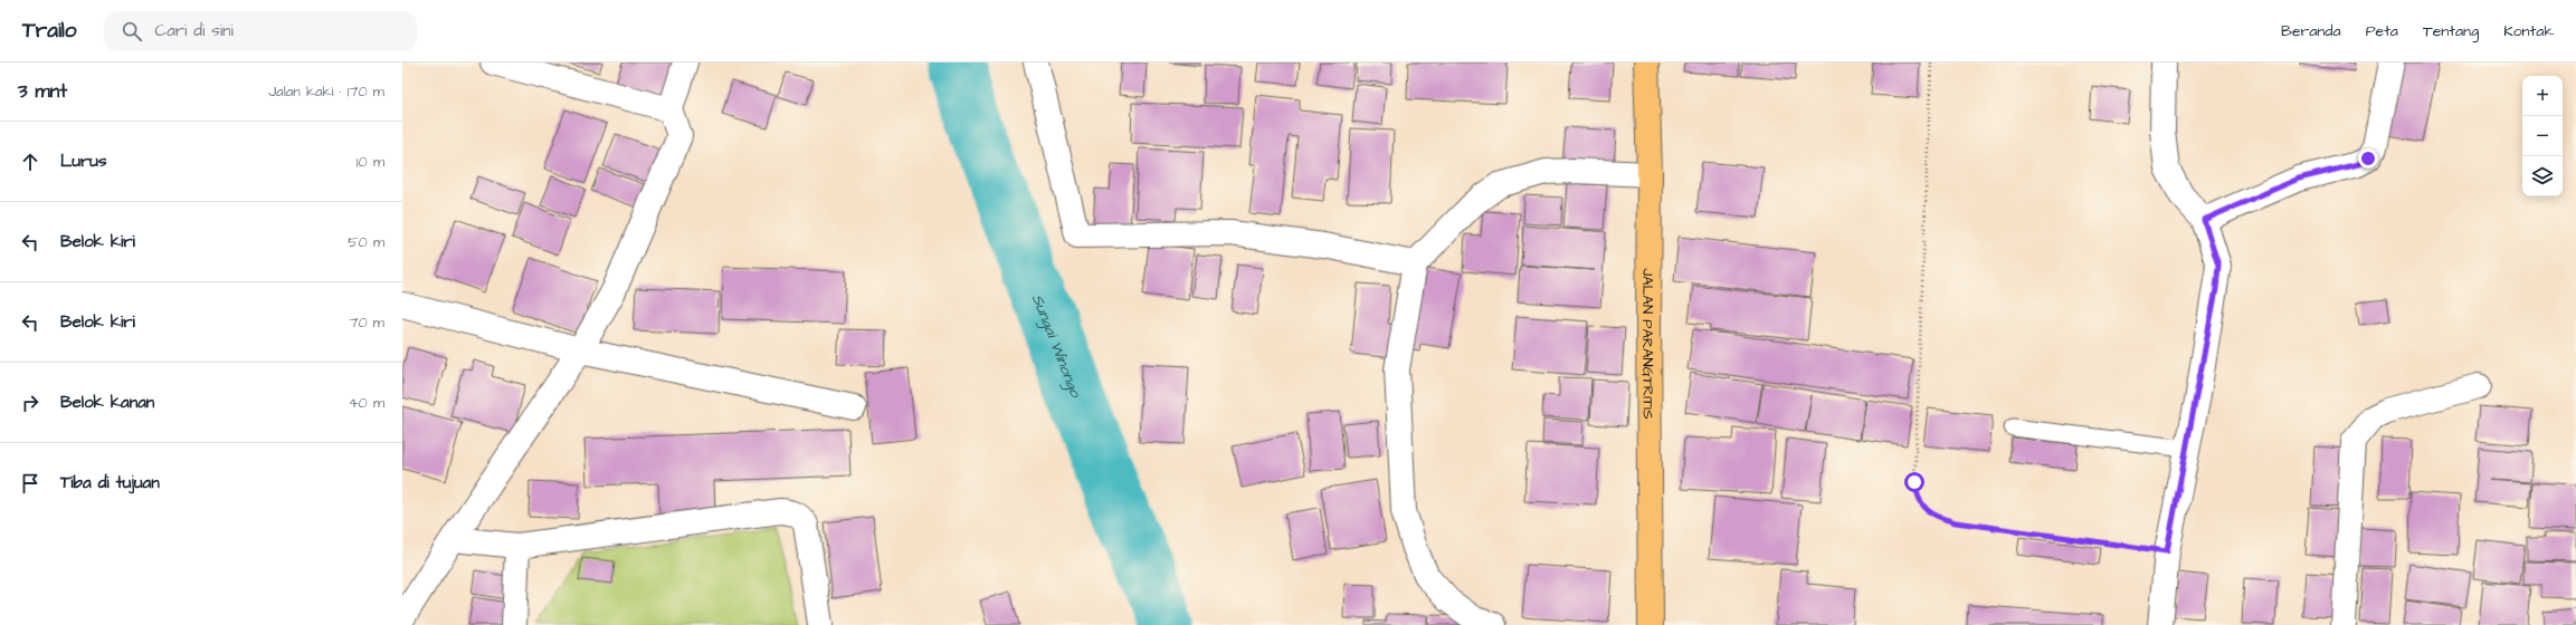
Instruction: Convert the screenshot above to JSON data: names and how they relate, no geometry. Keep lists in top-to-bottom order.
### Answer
{
  "streets": {
    "main road": ["JALAN PARANGTRITIS"]
  },
  "water": ["Sungai Winongo"],
  "page": {
    "header": "Trailo",
    "search": "Cari di sini",
    "nav": [
      "Beranda",
      "Peta",
      "Tentang",
      "Kontak"
    ],
    "heading": ["3 mnt", "Jalan kaki · 170 m"],
    "map_buttons": ["+", "−"],
    "list": [
      ["Lurus", "10 m"],
      ["Belok kiri", "50 m"],
      ["Belok kiri", "70 m"],
      ["Belok kanan", "40 m"],
      "Tiba di tujuan"
    ]
  }
}
